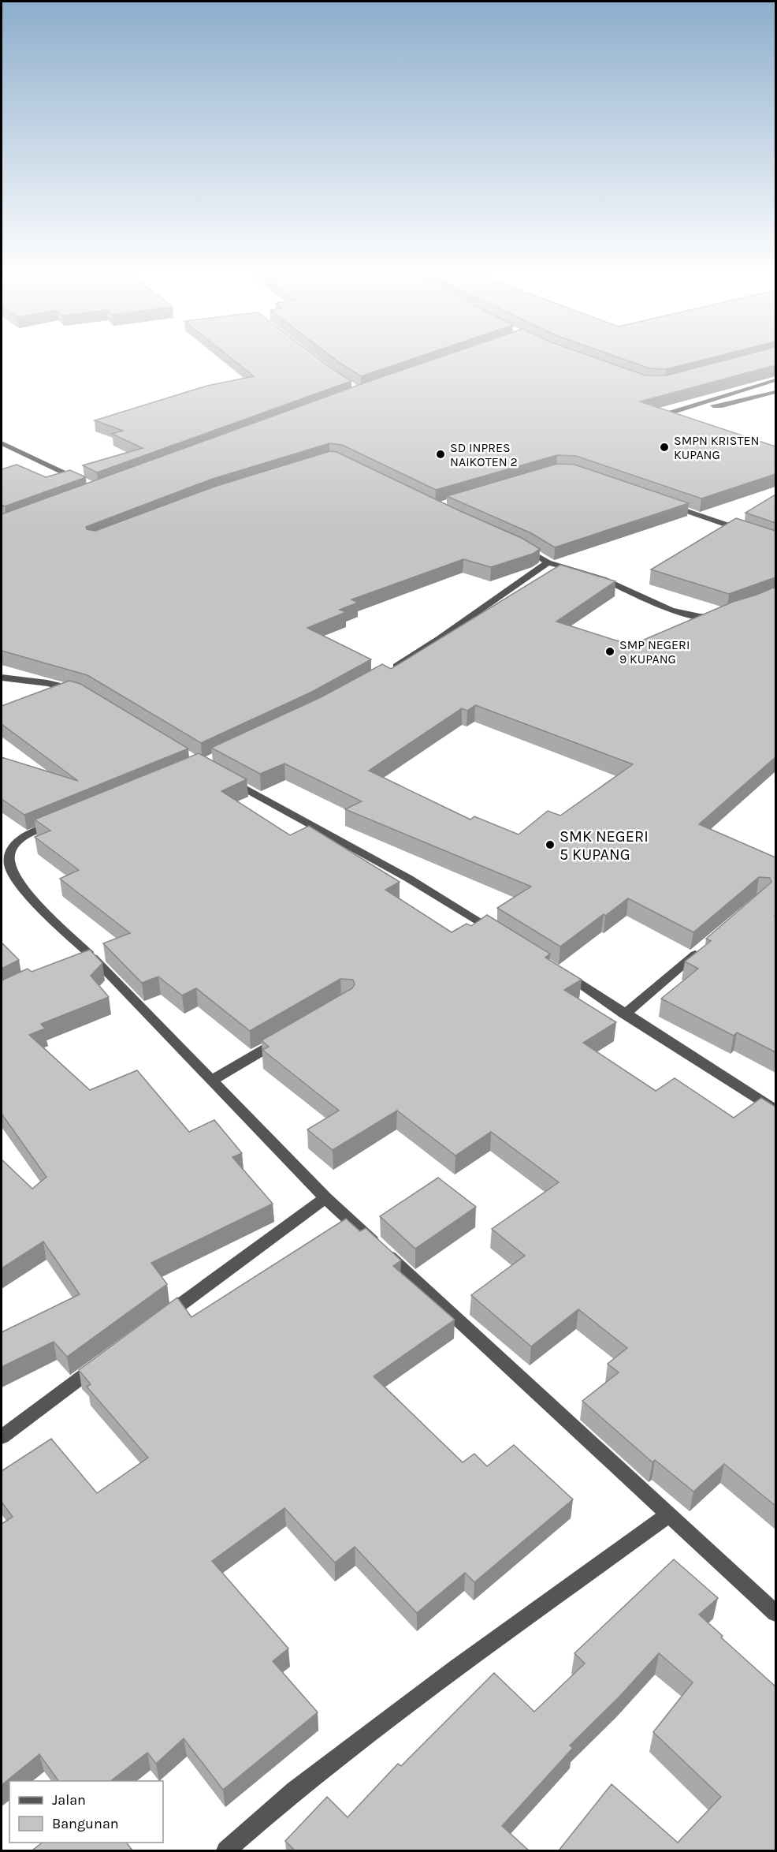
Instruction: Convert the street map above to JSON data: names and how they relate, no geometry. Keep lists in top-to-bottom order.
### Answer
{
  "places": [
    "SMPN KRISTEN KUPANG",
    "SD INPRES NAIKOTEN 2",
    "SMP NEGERI 9 KUPANG",
    "SMK NEGERI 5 KUPANG"
  ],
  "legend": ["Jalan", "Bangunan"]
}
